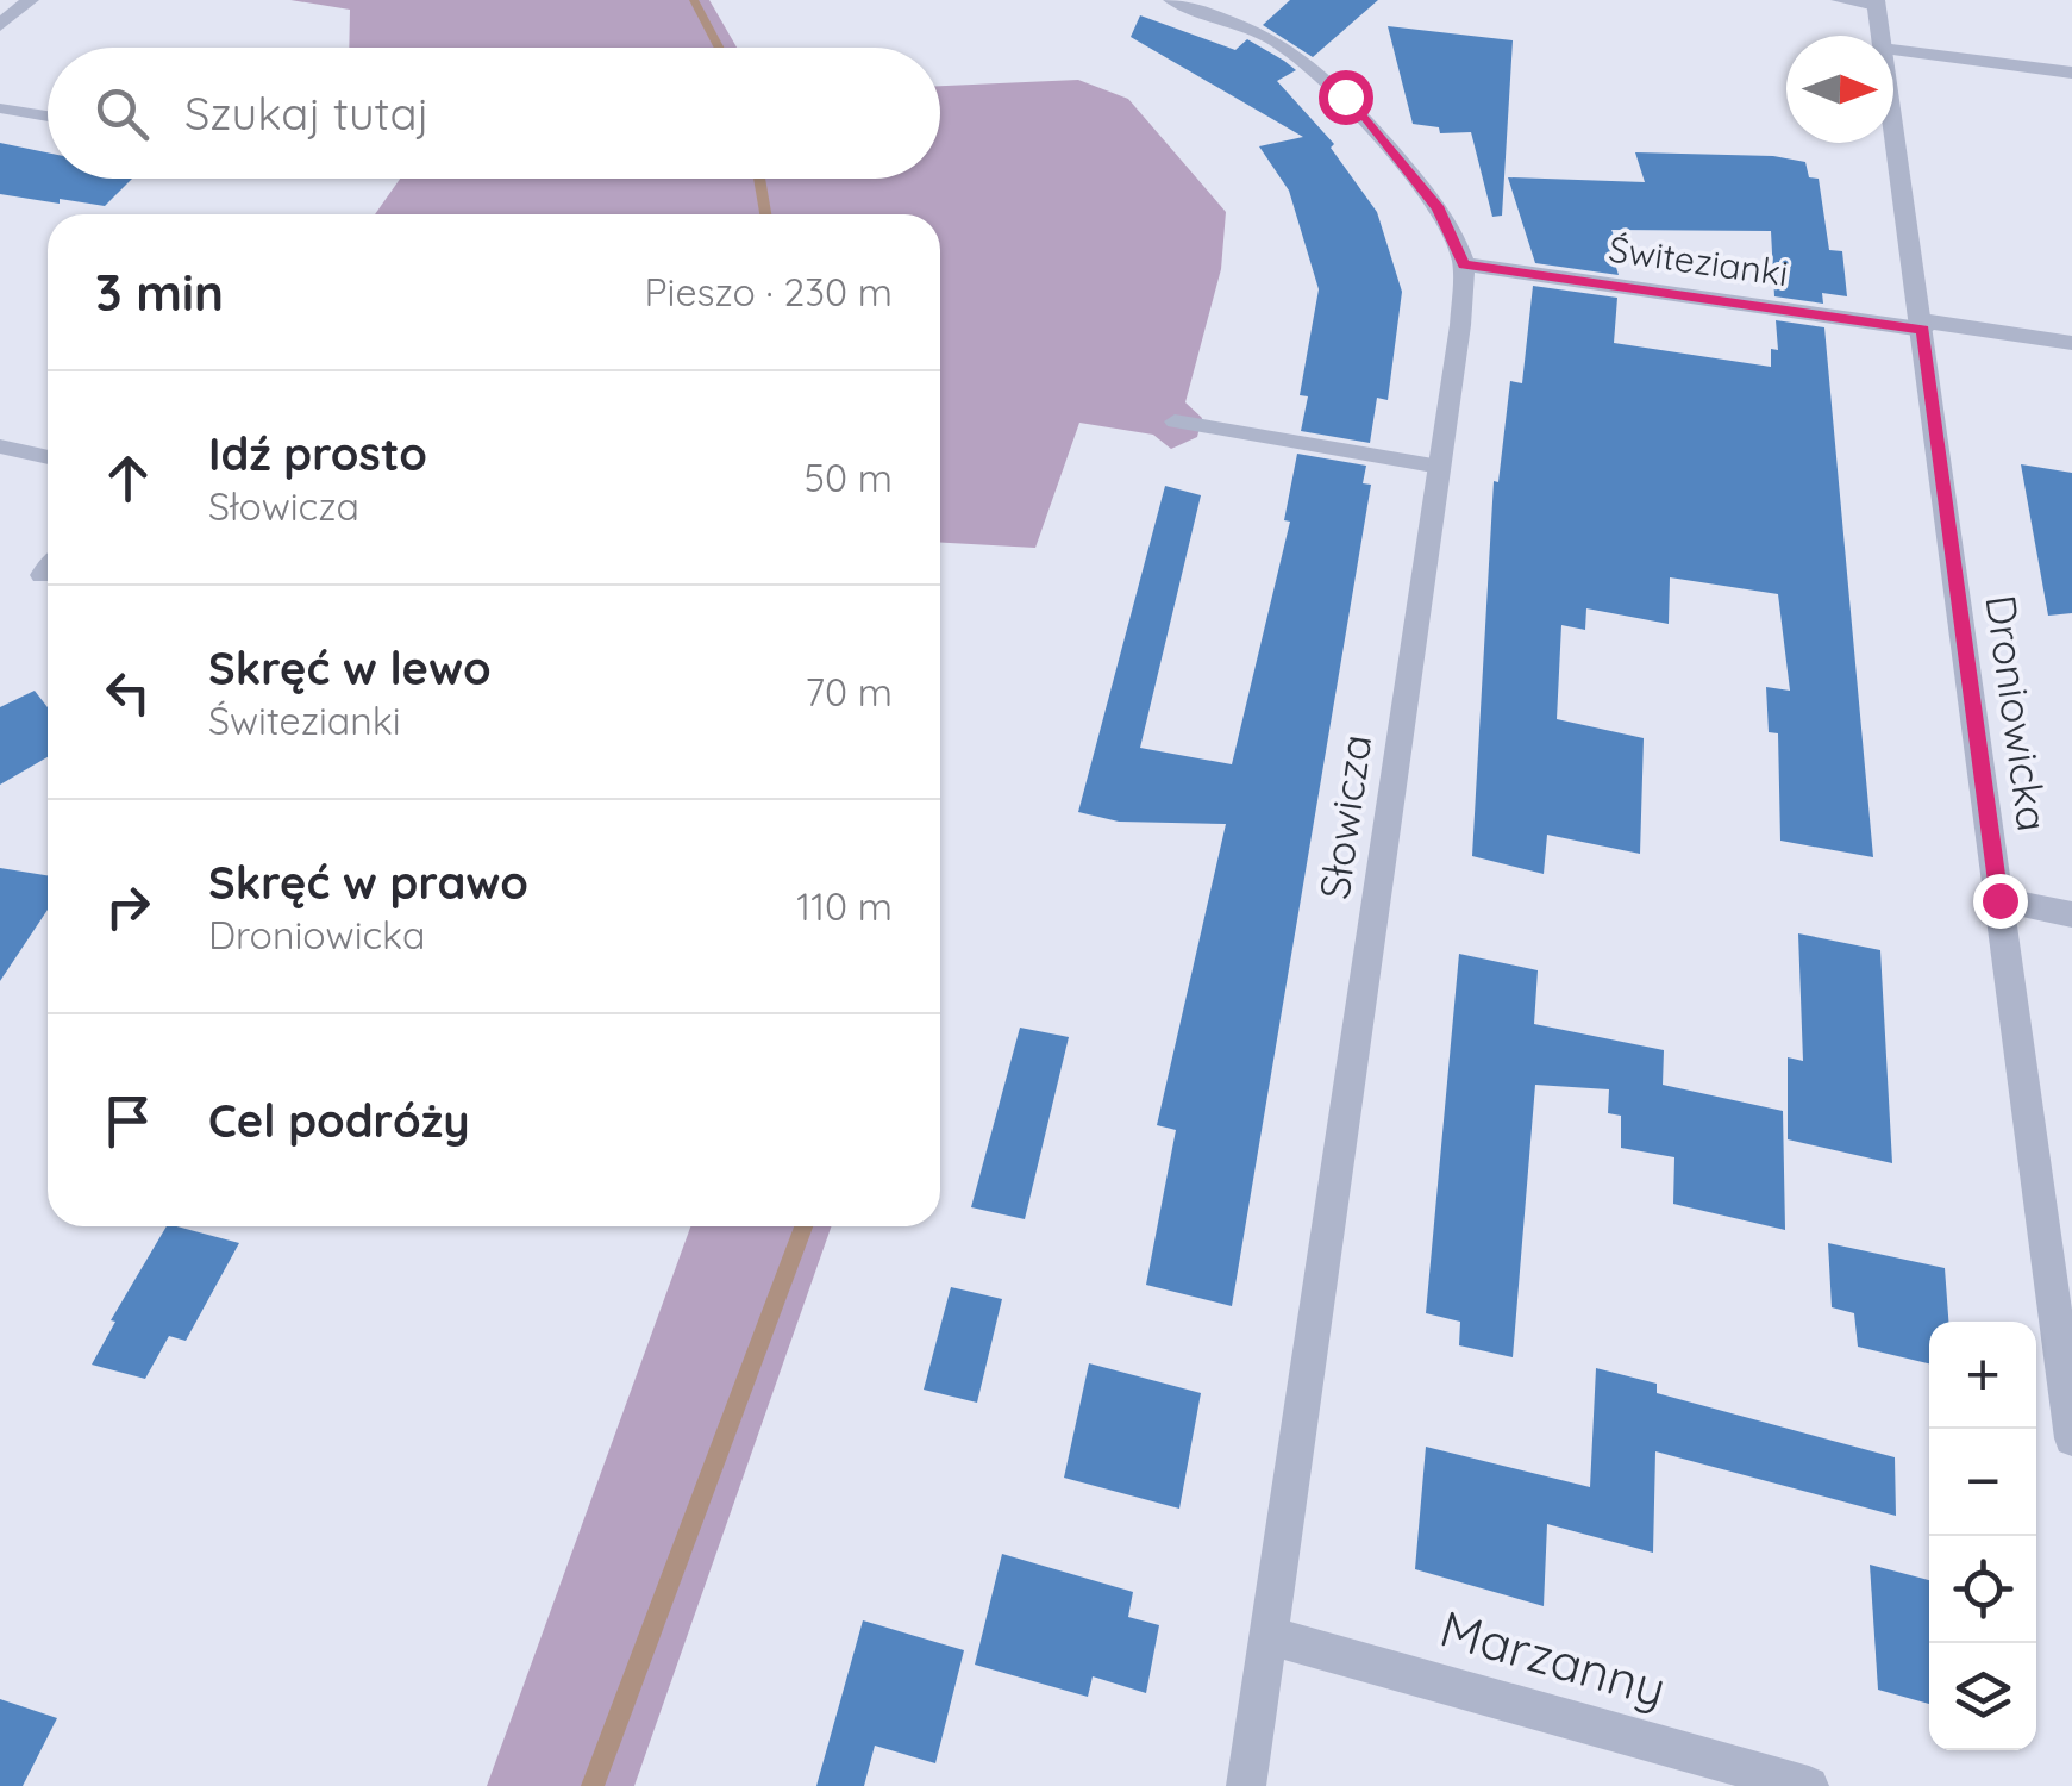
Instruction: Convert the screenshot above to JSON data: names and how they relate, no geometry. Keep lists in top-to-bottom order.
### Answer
{
  "streets": {
    "street": [
      "Świtezianki",
      "Droniowicka",
      "Słowicza",
      "Marzanny"
    ]
  },
  "crossings": [
    ["Świtezianki", "Droniowicka"],
    ["Świtezianki", "Słowicza"],
    ["Słowicza", "Marzanny"]
  ],
  "north": "right",
  "page": {
    "search": "Szukaj tutaj",
    "heading": ["3 min", "Pieszo · 230 m"],
    "list": [
      ["Idź prosto", "Słowicza", "50 m"],
      ["Skręć w lewo", "Świtezianki", "70 m"],
      ["Skręć w prawo", "Droniowicka", "110 m"],
      "Cel podróży"
    ],
    "map_buttons": ["+", "−"]
  }
}
